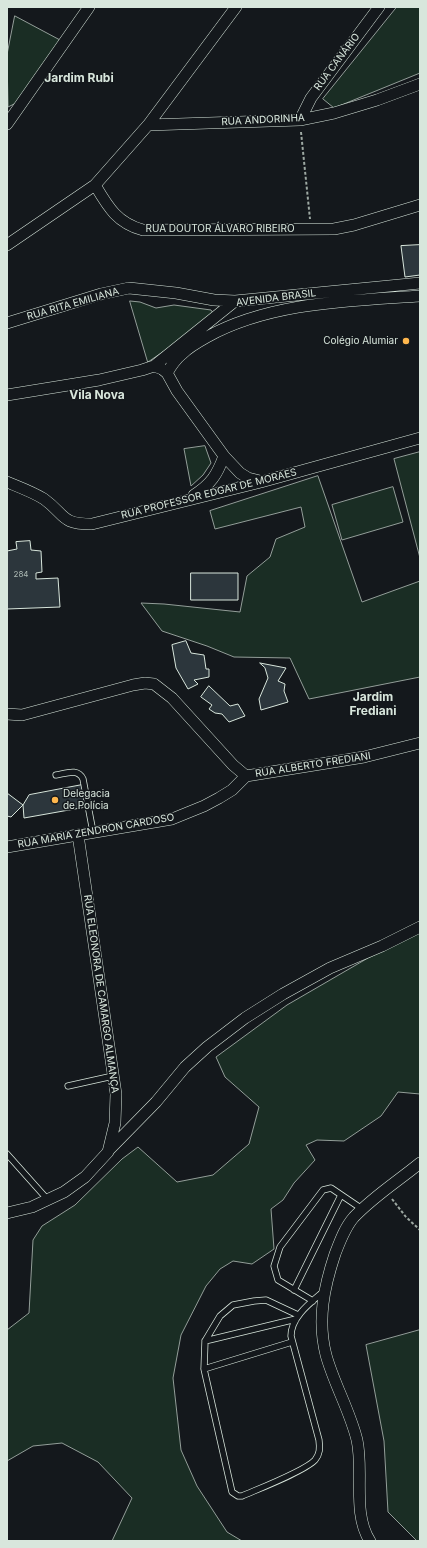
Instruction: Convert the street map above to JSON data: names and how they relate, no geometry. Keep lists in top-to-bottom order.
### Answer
{
  "streets": {
    "street": [
      "RUA CANÁRIO",
      "RUA ANDORINHA",
      "RUA DOUTOR ÁLVARO RIBEIRO",
      "AVENIDA BRASIL",
      "RUA RITA EMILIANA",
      "RUA PROFESSOR EDGAR DE MORAES",
      "RUA ALBERTO FREDIANI",
      "RUA MARIA ZENDRON CARDOSO",
      "RUA ELEONORA DE CAMARGO ALMANÇA"
    ]
  },
  "crossings": [
    ["RUA CANÁRIO", "RUA ANDORINHA"],
    ["AVENIDA BRASIL", "RUA RITA EMILIANA"],
    ["RUA ALBERTO FREDIANI", "RUA MARIA ZENDRON CARDOSO"],
    ["RUA MARIA ZENDRON CARDOSO", "RUA ELEONORA DE CAMARGO ALMANÇA"]
  ],
  "districts": ["Jardim Rubi", "Vila Nova", "Jardim Frediani"],
  "places": ["Colégio Alumiar", "Delegacia de Polícia"],
  "house_numbers": ["284"]
}
